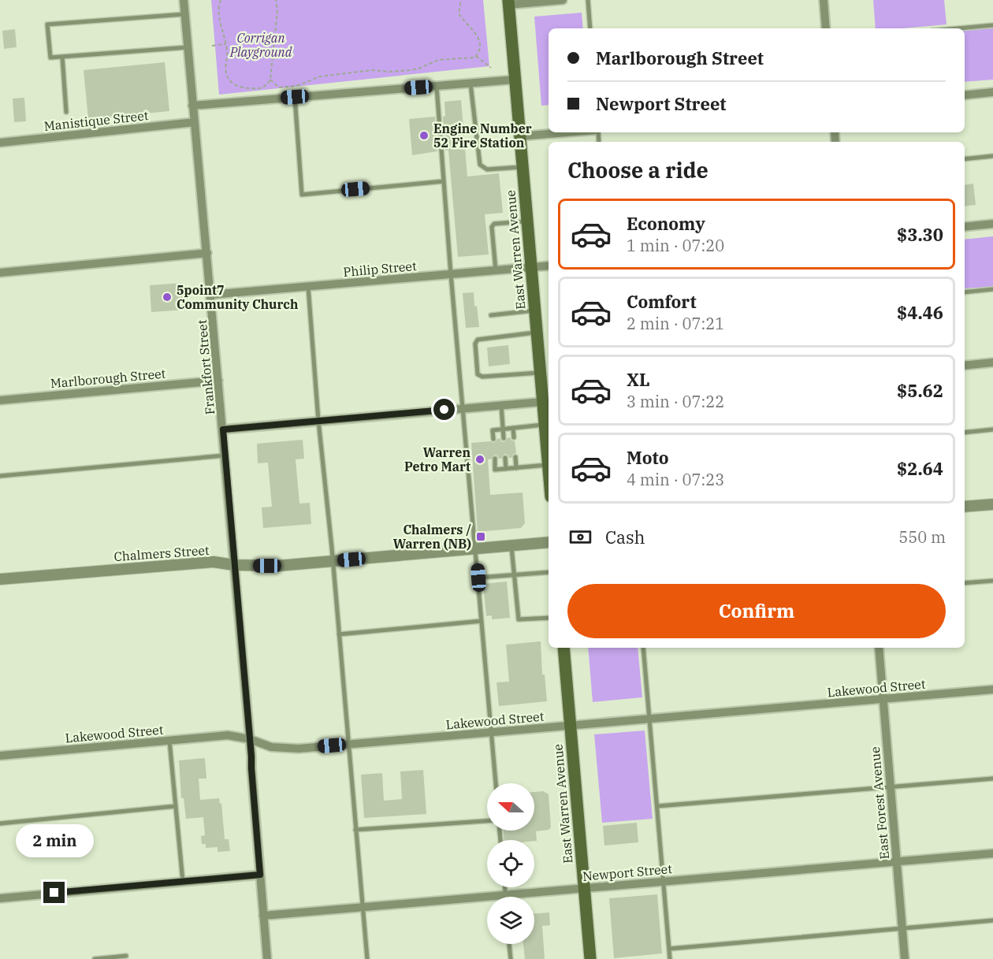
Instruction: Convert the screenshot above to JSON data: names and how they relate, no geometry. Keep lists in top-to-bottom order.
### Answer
{
  "streets": {
    "main road": ["East Warren Avenue"],
    "street": [
      "Manistique Street",
      "Philip Street",
      "Frankfort Street",
      "Marlborough Street",
      "Chalmers Street",
      "Lakewood Street",
      "East Forest Avenue",
      "Newport Street"
    ]
  },
  "crossings": [
    ["Manistique Street", "Frankfort Street"],
    ["East Warren Avenue", "Philip Street"],
    ["East Warren Avenue", "Lakewood Street"],
    ["East Warren Avenue", "Newport Street"],
    ["Philip Street", "Frankfort Street"],
    ["Frankfort Street", "Marlborough Street"],
    ["Frankfort Street", "Chalmers Street"],
    ["Frankfort Street", "Lakewood Street"],
    ["Frankfort Street", "Newport Street"],
    ["Lakewood Street", "East Forest Avenue"],
    ["East Forest Avenue", "Newport Street"]
  ],
  "parks": ["Corrigan Playground"],
  "places": {
    "other": ["Engine Number 52 Fire Station", "5point7 Community Church", "Warren Petro Mart"],
    "transit": ["Chalmers / Warren (NB)"]
  },
  "north": "left",
  "page": {
    "banner": ["Marlborough Street", "Newport Street"],
    "heading": "Choose a ride",
    "list": [
      {
        "name": "Economy",
        "note": "1 min · 07:20",
        "value": "$3.30"
      },
      {
        "name": "Comfort",
        "note": "2 min · 07:21",
        "value": "$4.46"
      },
      {
        "name": "XL",
        "note": "3 min · 07:22",
        "value": "$5.62"
      },
      {
        "name": "Moto",
        "note": "4 min · 07:23",
        "value": "$2.64"
      }
    ],
    "pay": ["Cash", "550 m"],
    "buttons": "Confirm",
    "bubble": "2 min"
  }
}
